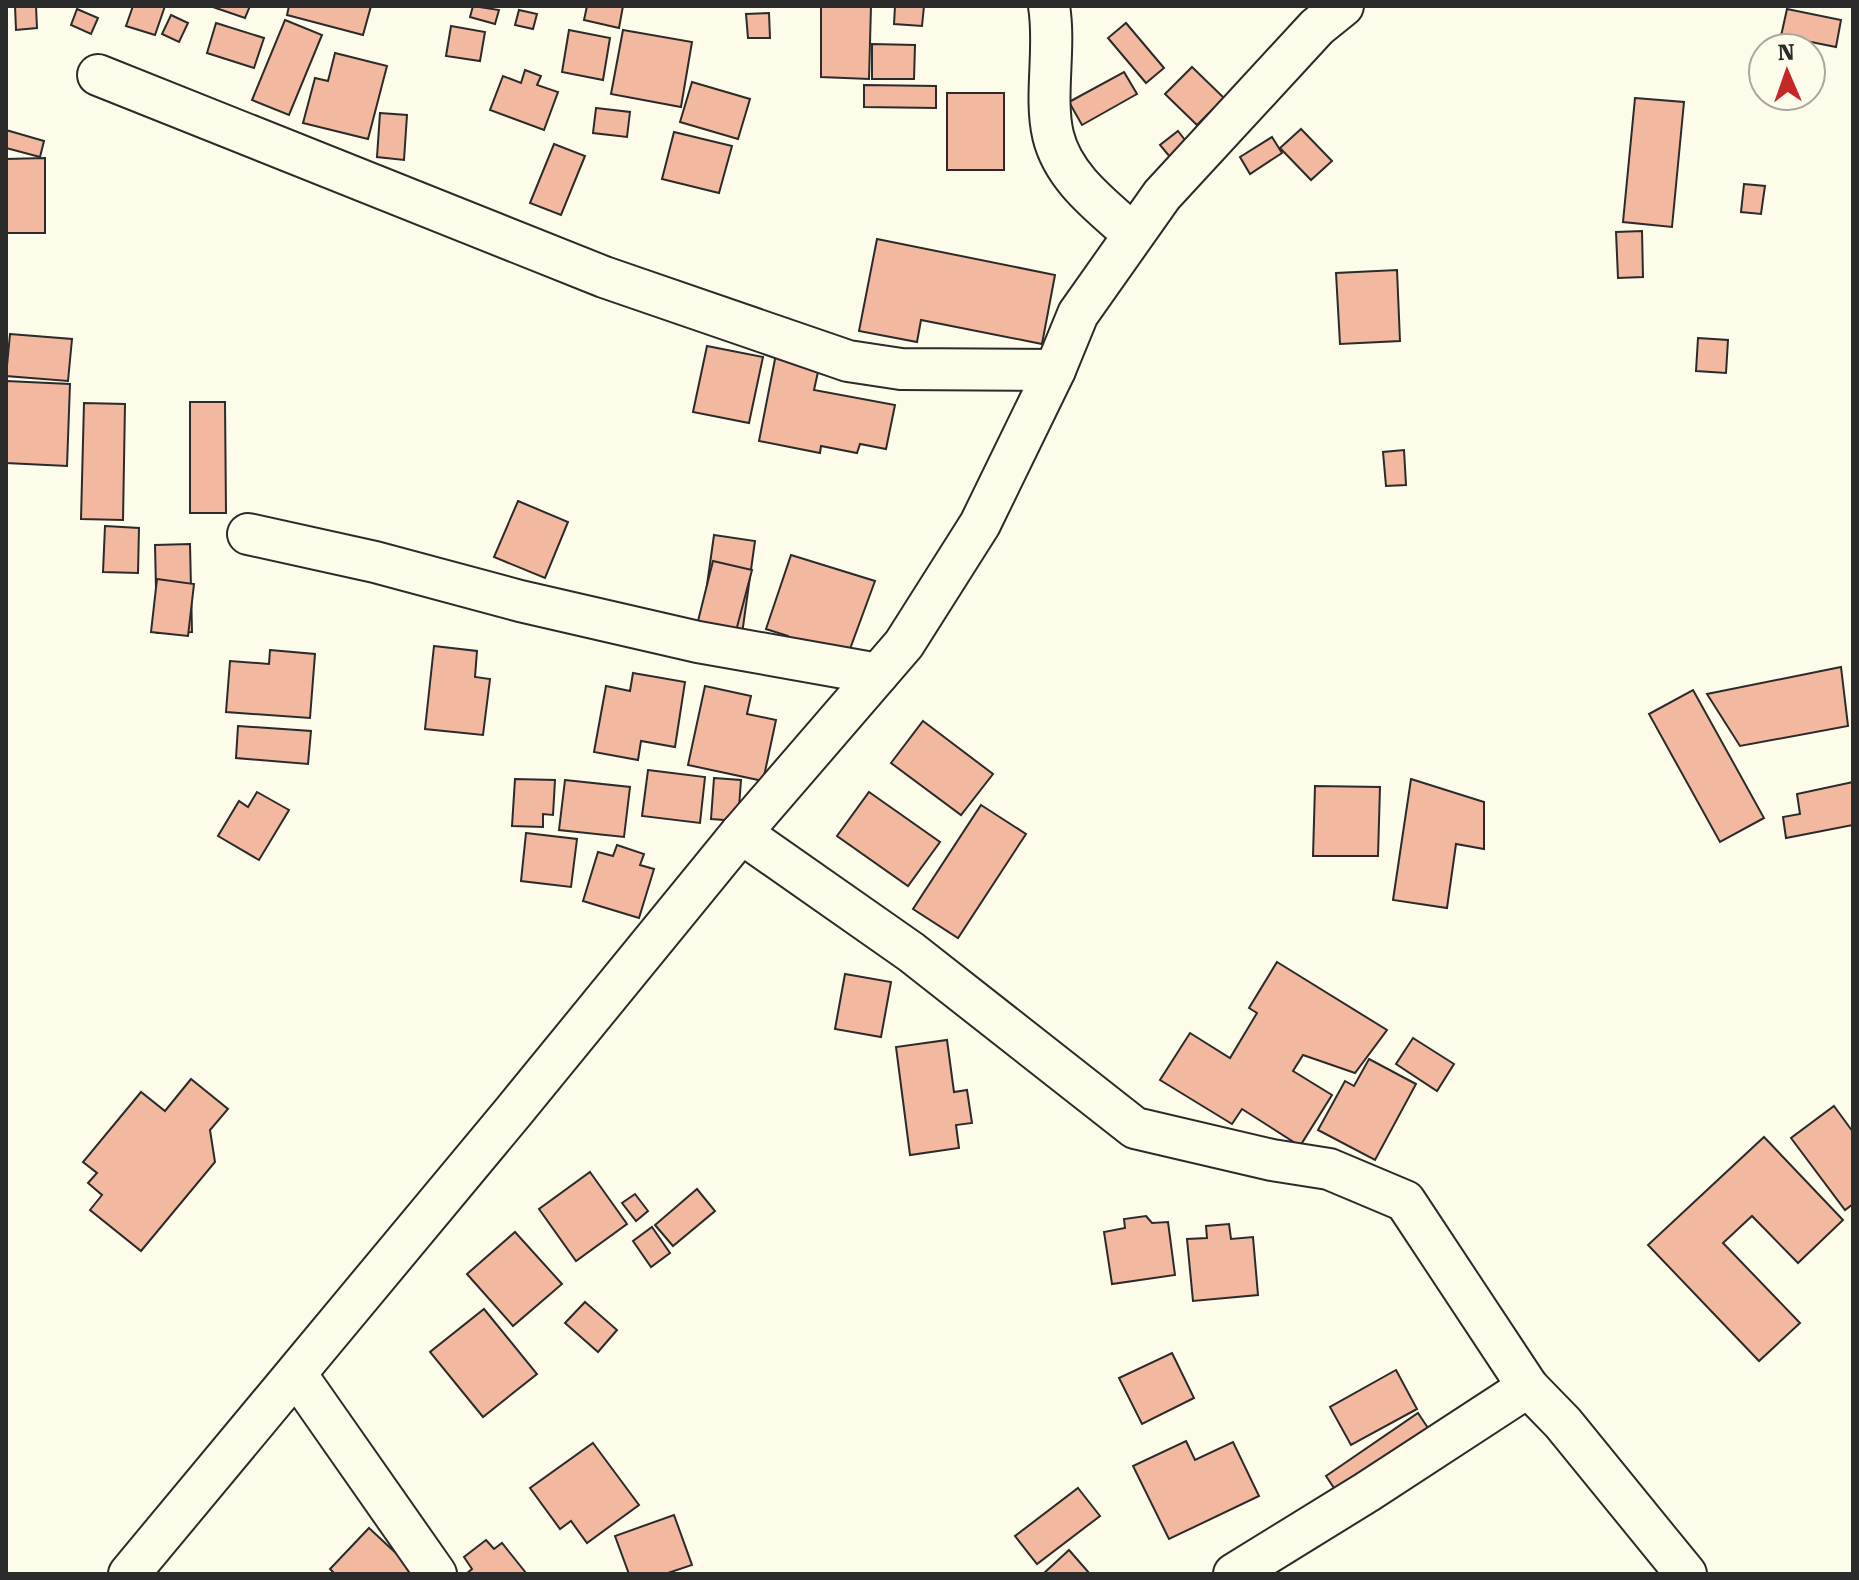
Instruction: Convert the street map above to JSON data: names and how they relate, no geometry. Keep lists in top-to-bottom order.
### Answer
{
  "north": "top"
}
